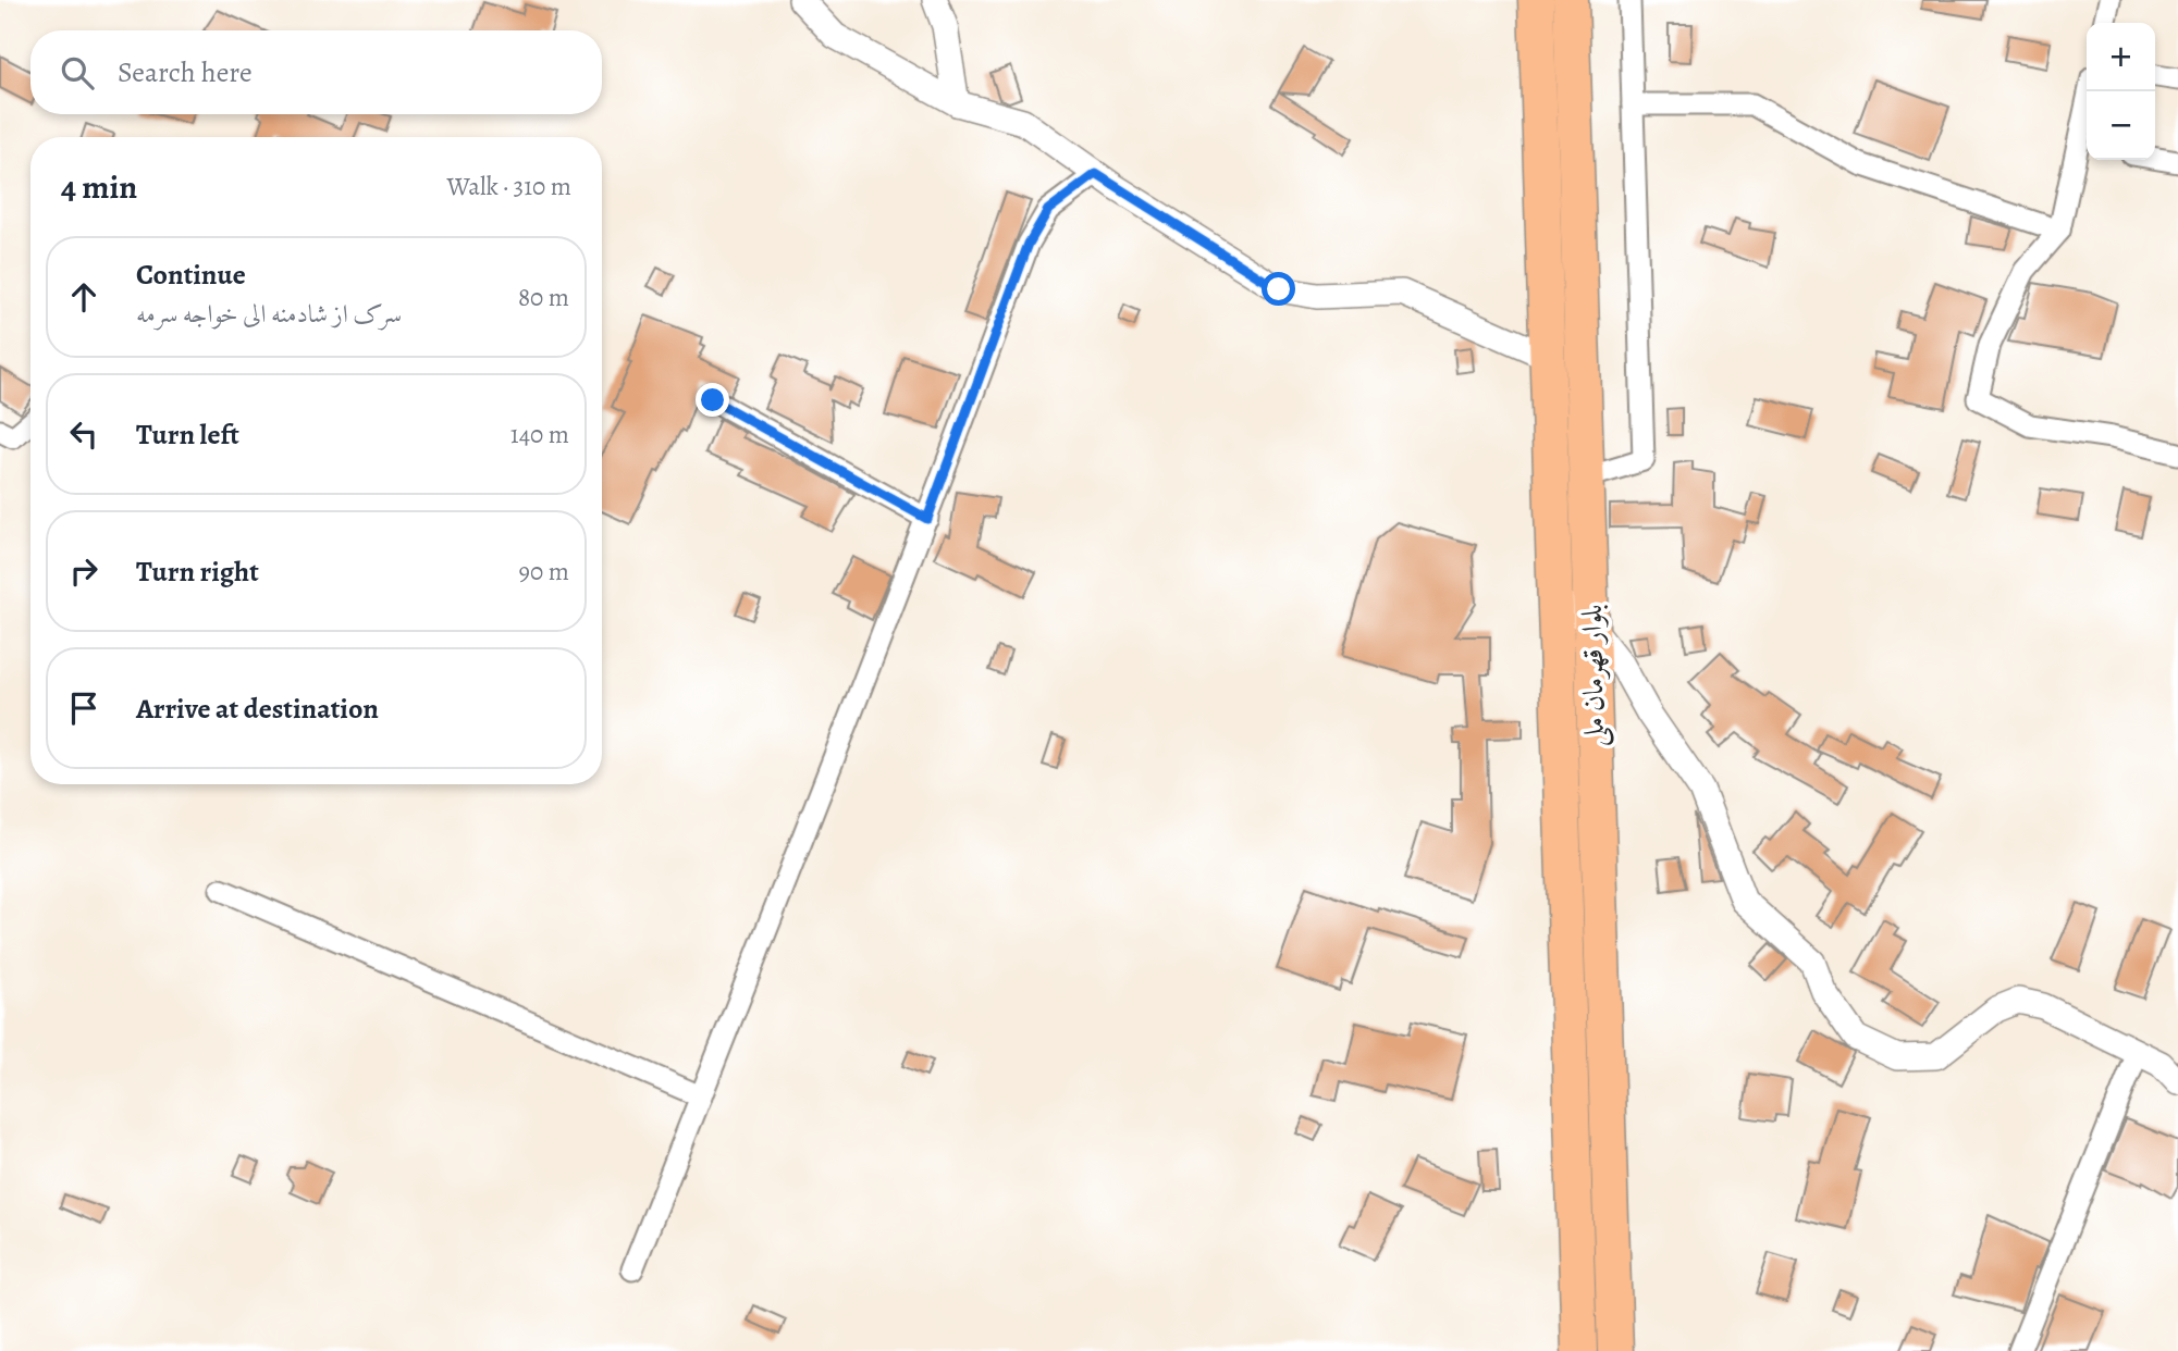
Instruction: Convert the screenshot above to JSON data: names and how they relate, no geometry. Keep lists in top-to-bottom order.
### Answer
{
  "streets": {
    "highway": ["بلوار قهرمان ملی"]
  },
  "page": {
    "map_buttons": ["+", "−"],
    "search": "Search here",
    "heading": ["4 min", "Walk · 310 m"],
    "list": [
      ["Continue", "سرک از شادمنه الی خواجه سرمه", "80 m"],
      ["Turn left", "140 m"],
      ["Turn right", "90 m"],
      "Arrive at destination"
    ]
  }
}
